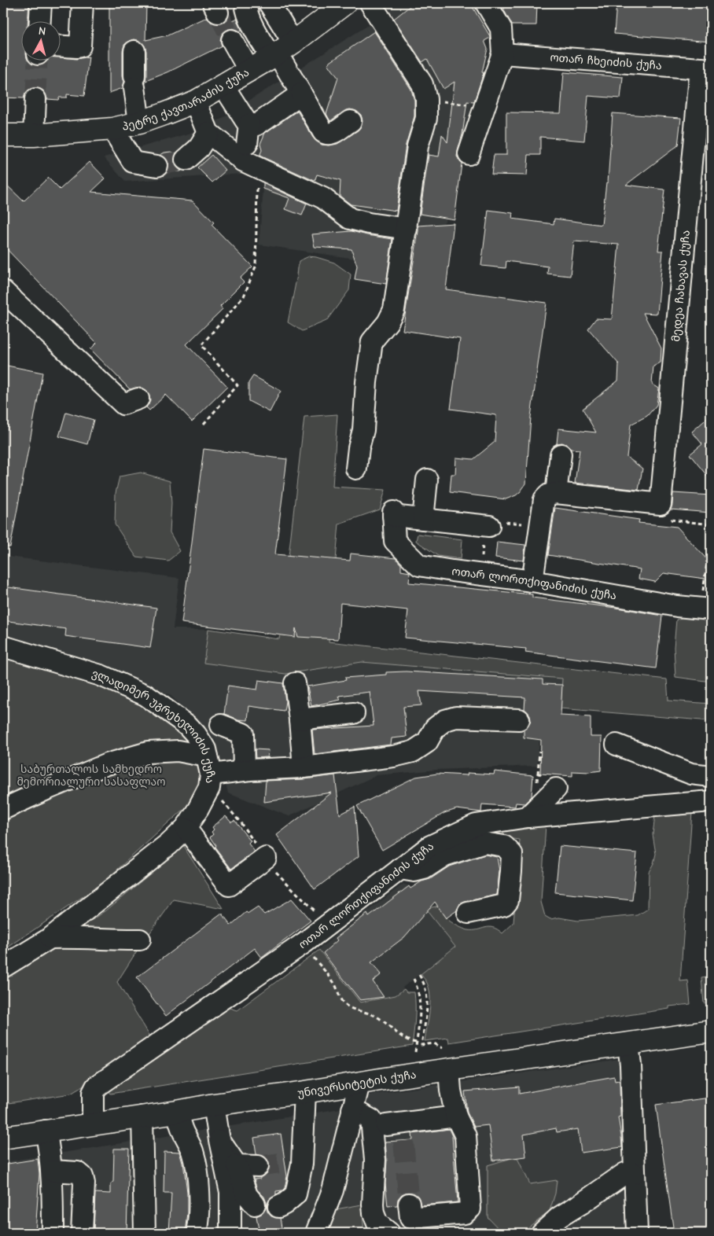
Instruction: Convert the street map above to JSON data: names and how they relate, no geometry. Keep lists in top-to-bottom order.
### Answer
{
  "streets": {
    "main road": ["პეტრე ქავთარაძის ქუჩა", "უნივერსიტეტის ქუჩა"],
    "street": [
      "ოთარ ჩხეიძის ქუჩა",
      "მედეა ჩახავას ქუჩა",
      "ოთარ ლორთქიფანიძის ქუჩა",
      "ვლადიმერ უგრეხელიძის ქუჩა"
    ]
  },
  "crossings": [
    ["ოთარ ჩხეიძის ქუჩა", "მედეა ჩახავას ქუჩა"],
    ["ოთარ ლორთქიფანიძის ქუჩა", "უნივერსიტეტის ქუჩა"]
  ],
  "parks": ["საბურთალოს სამხედრო მემორიალური სასაფლაო"],
  "north": "top"
}
